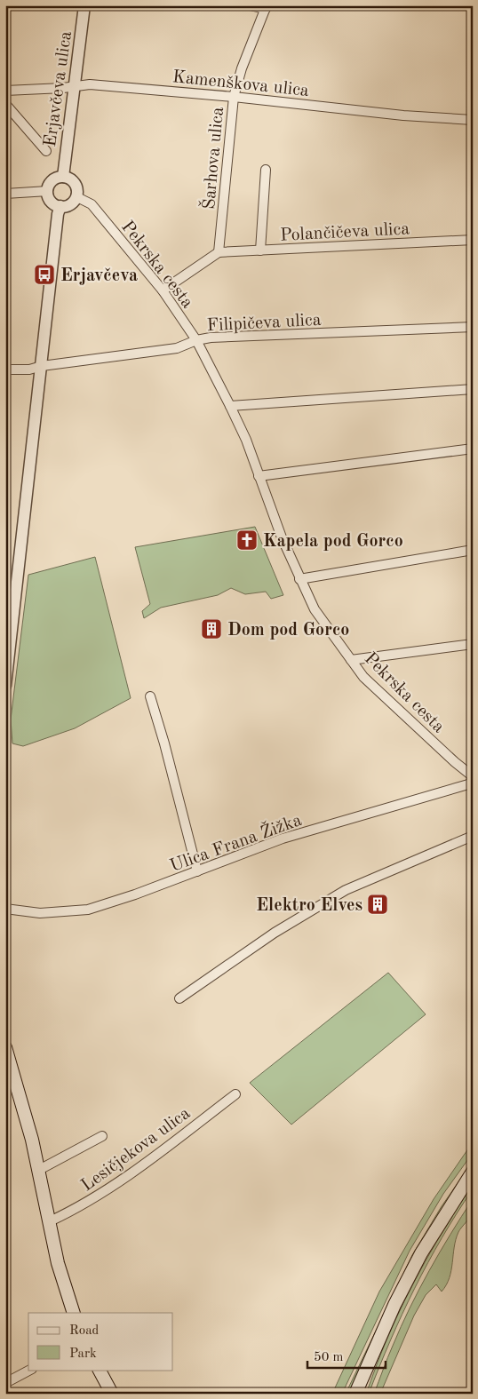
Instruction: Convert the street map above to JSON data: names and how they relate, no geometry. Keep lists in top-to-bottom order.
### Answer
{
  "streets": {
    "street": [
      "Kamenškova ulica",
      "Erjavčeva ulica",
      "Šarhova ulica",
      "Polančičeva ulica",
      "Pekrska cesta",
      "Filipičeva ulica",
      "Ulica Frana Žižka",
      "Lesičjekova ulica"
    ]
  },
  "crossings": [
    ["Kamenškova ulica", "Erjavčeva ulica"],
    ["Kamenškova ulica", "Šarhova ulica"],
    ["Erjavčeva ulica", "Pekrska cesta"],
    ["Šarhova ulica", "Polančičeva ulica"],
    ["Pekrska cesta", "Filipičeva ulica"]
  ],
  "places": {
    "bus stop": ["Erjavčeva"],
    "church": ["Kapela pod Gorco"],
    "building": ["Dom pod Gorco", "Elektro Elves"]
  },
  "legend": ["Road", "Park"],
  "scale_bar": "50 m"
}
